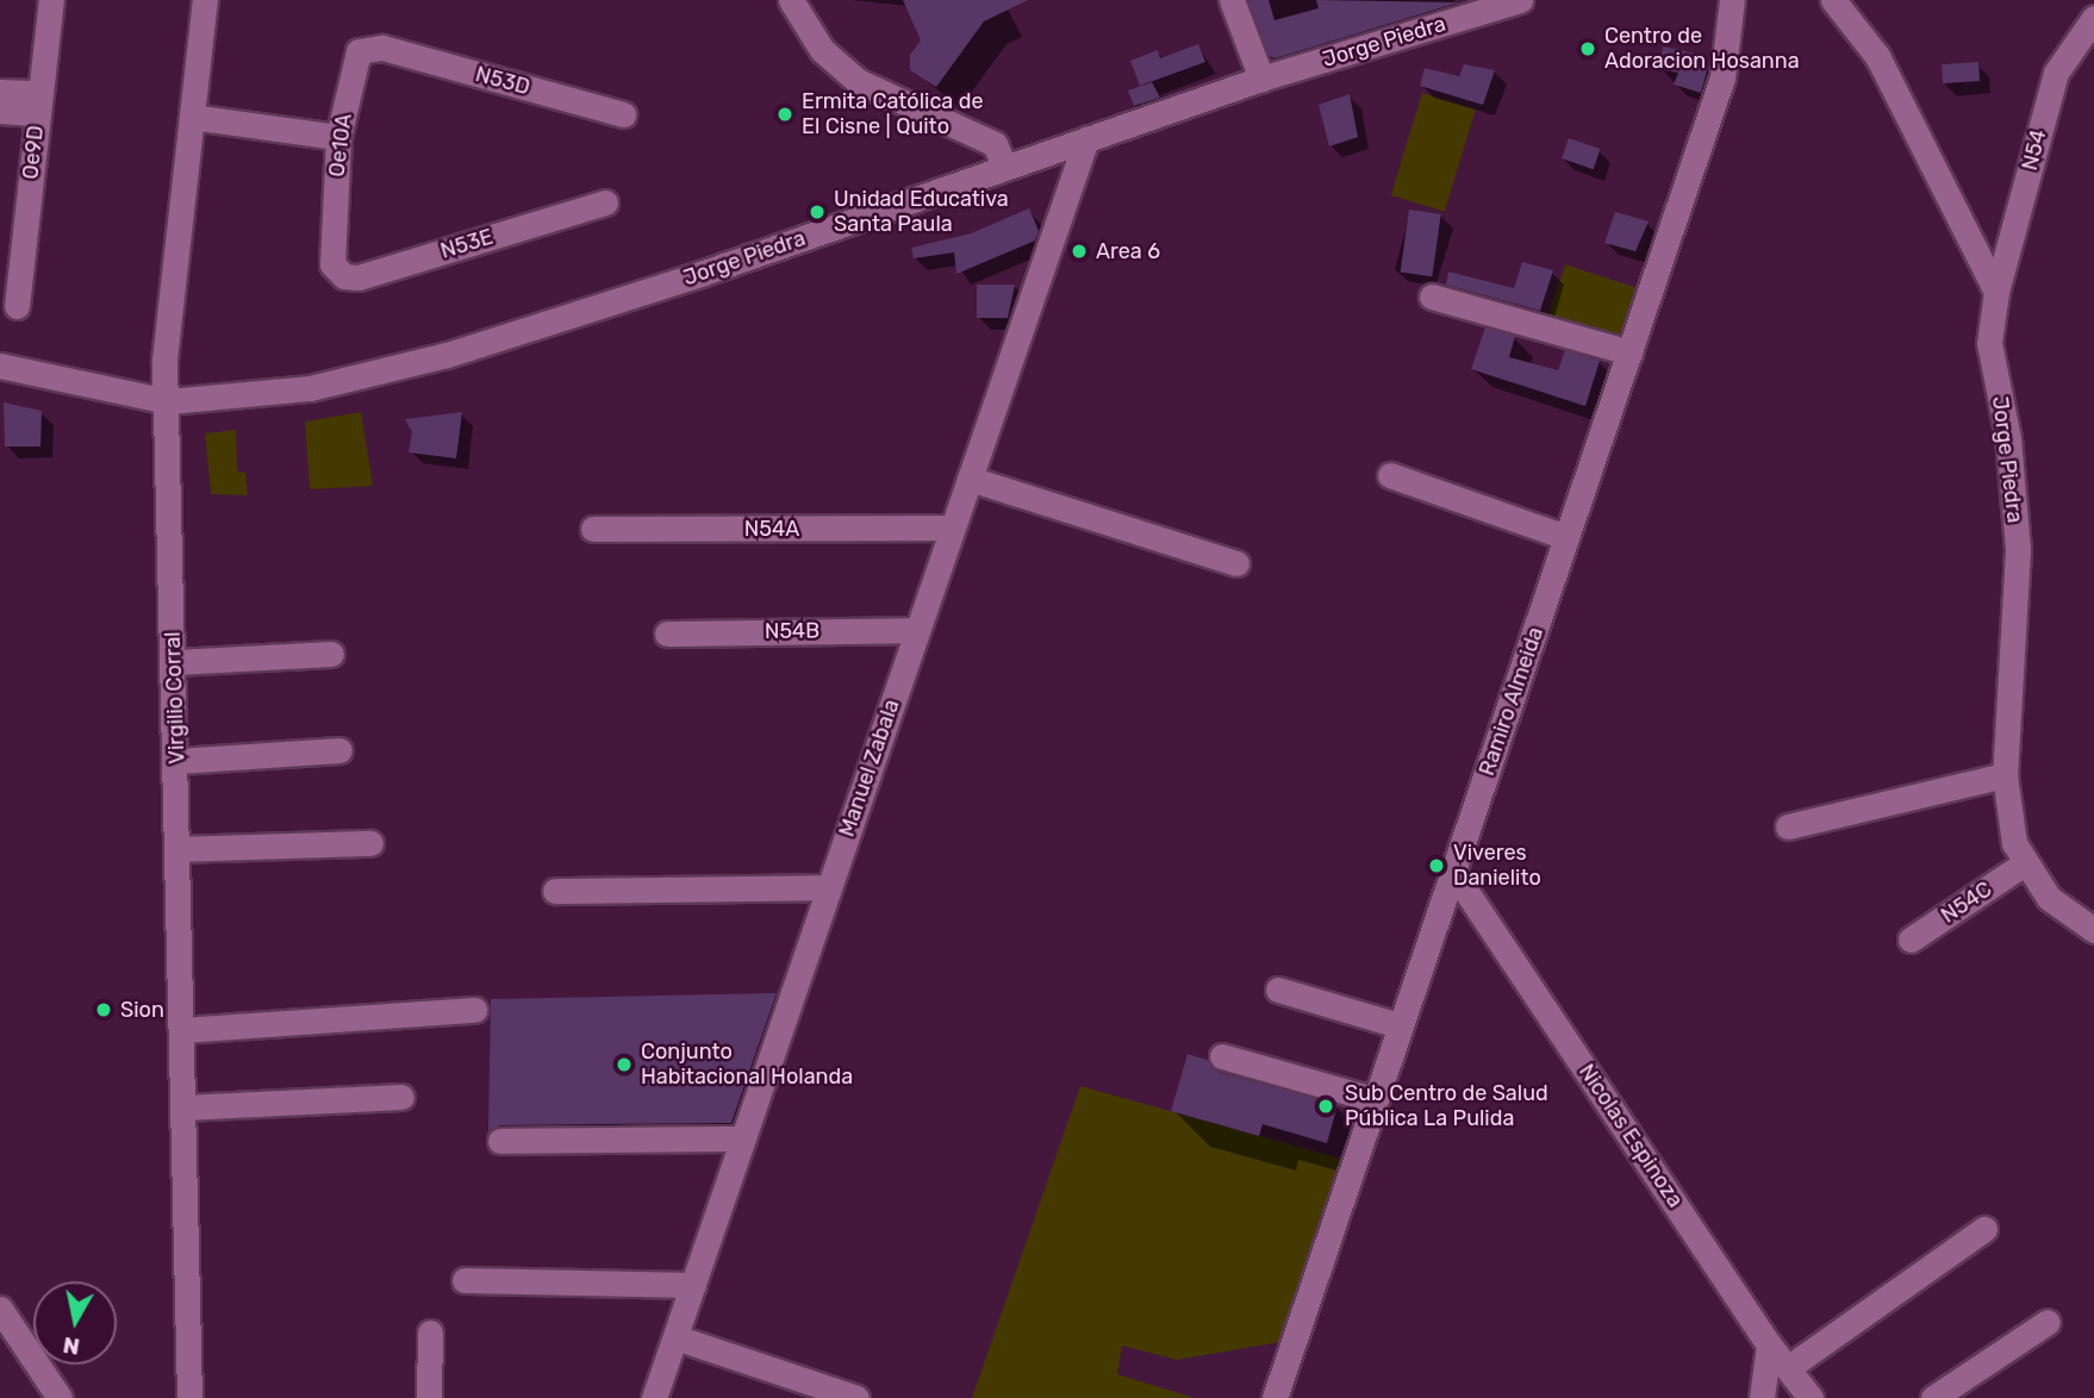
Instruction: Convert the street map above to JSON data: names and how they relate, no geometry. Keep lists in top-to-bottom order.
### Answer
{
  "streets": {
    "street": [
      "Jorge Piedra",
      "N53D",
      "Oe10A",
      "N54",
      "Oe9D",
      "N53E",
      "N54A",
      "N54B",
      "Virgilio Corral",
      "Ramiro Almeida",
      "Manuel Zabala",
      "N54C",
      "Nicolas Espinoza"
    ]
  },
  "crossings": [
    ["Jorge Piedra", "N54"],
    ["Jorge Piedra", "Virgilio Corral"],
    ["Jorge Piedra", "Manuel Zabala"],
    ["Jorge Piedra", "N54C"],
    ["N53D", "Oe10A"],
    ["Oe10A", "N53E"],
    ["N54A", "Manuel Zabala"],
    ["N54B", "Manuel Zabala"],
    ["Ramiro Almeida", "Nicolas Espinoza"]
  ],
  "places": [
    "Centro de Adoracion Hosanna",
    "Ermita Católica de El Cisne | Quito",
    "Unidad Educativa Santa Paula",
    "Area 6",
    "Viveres Danielito",
    "Sion",
    "Conjunto Habitacional Holanda",
    "Sub Centro de Salud Pública La Pulida"
  ],
  "north": "bottom"
}
